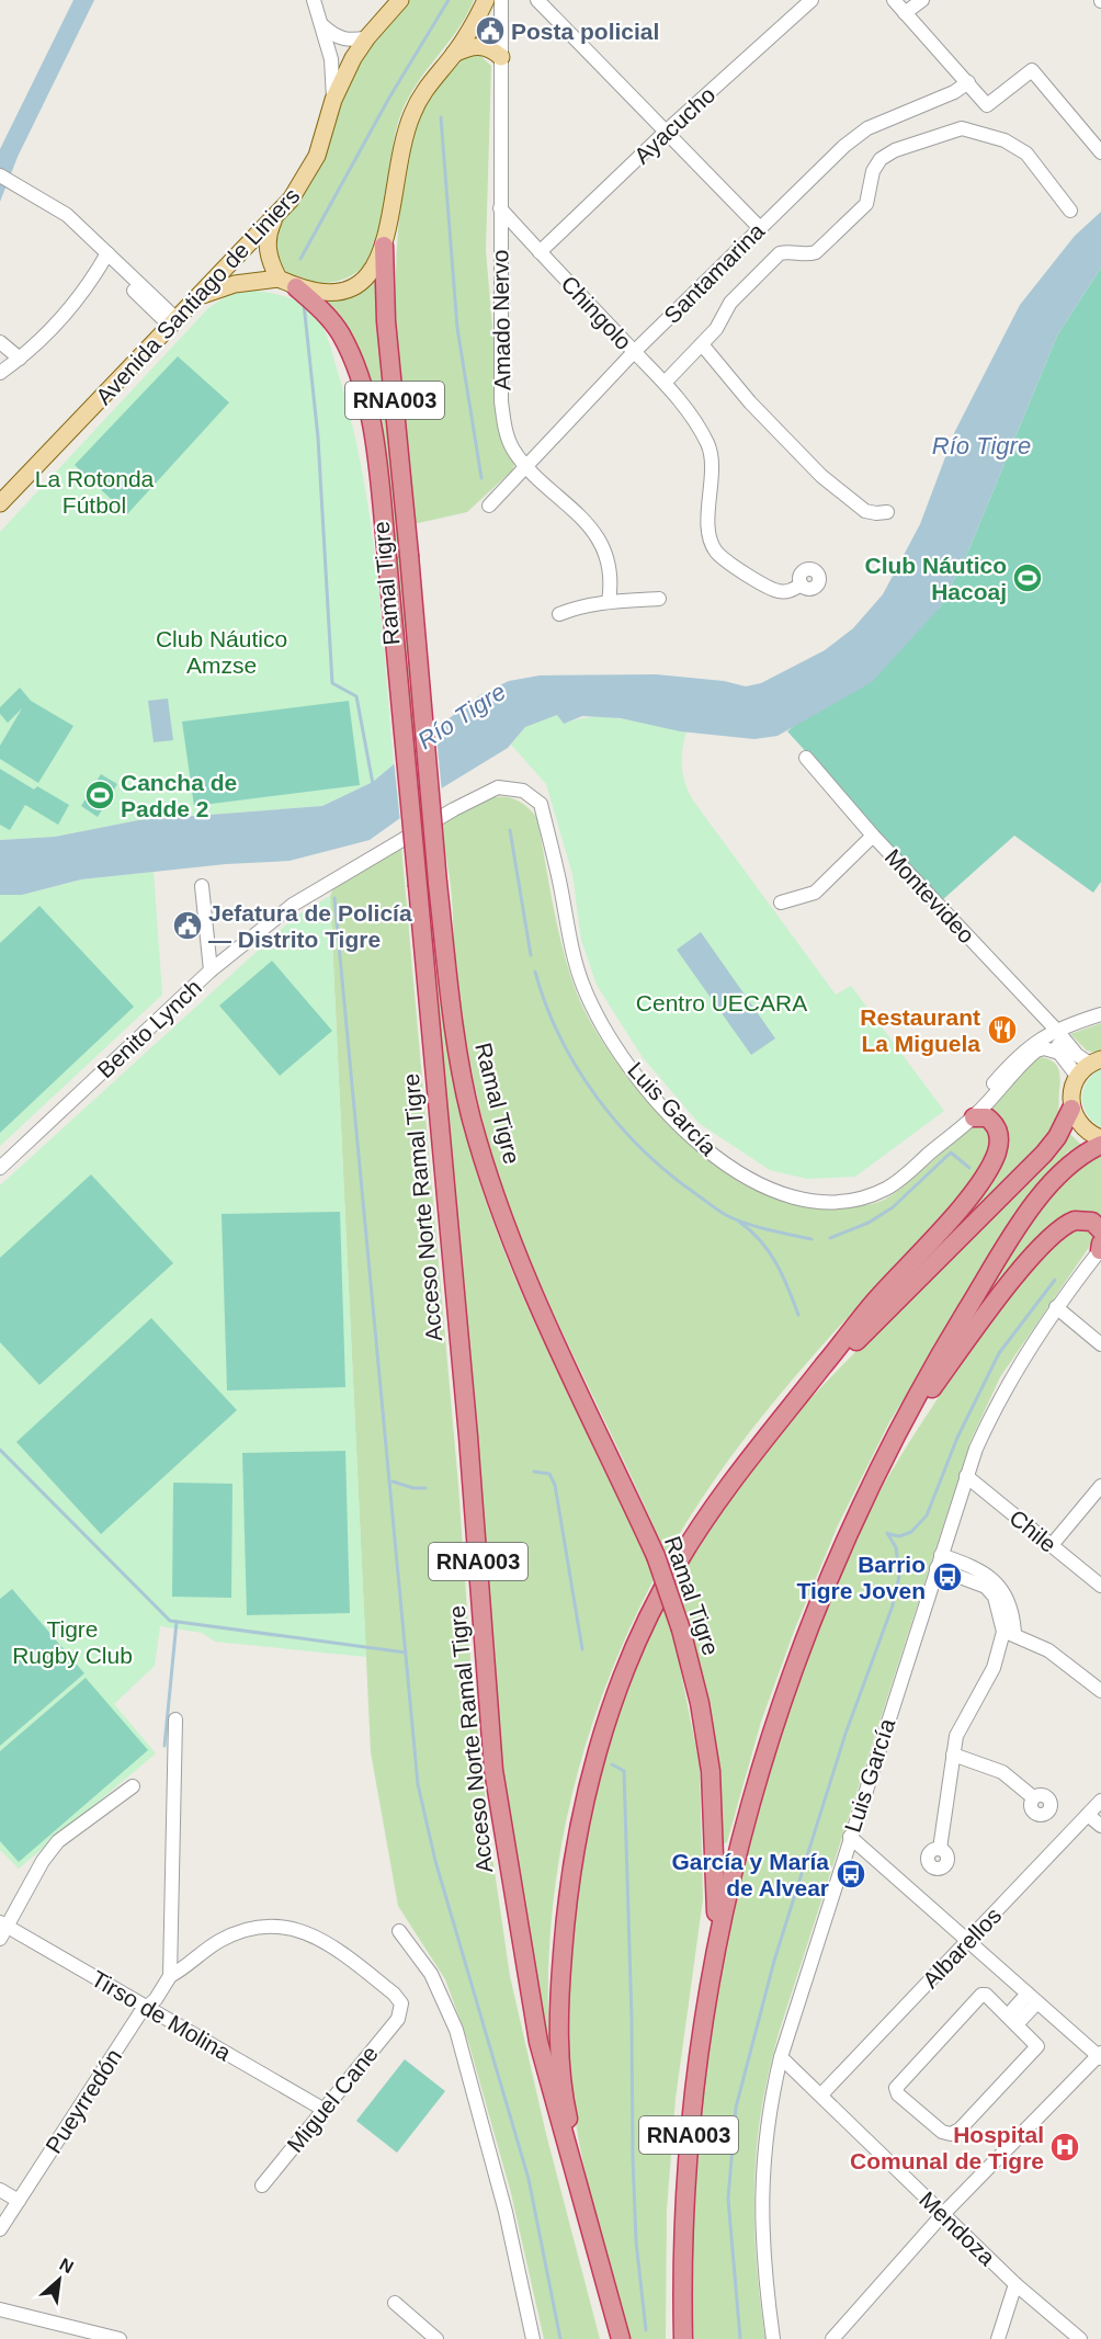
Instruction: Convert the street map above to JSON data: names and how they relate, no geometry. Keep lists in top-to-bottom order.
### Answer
{
  "streets": {
    "highway": ["RNA003", "Ramal Tigre", "Acceso Norte Ramal Tigre"],
    "main road": ["Avenida Santiago de Liniers"],
    "street": [
      "Ayacucho",
      "Santamarina",
      "Chingolo",
      "Amado Nervo",
      "Montevideo",
      "Benito Lynch",
      "Luis García",
      "Chile",
      "Albarellos",
      "Tirso de Molina",
      "Miguel Cane",
      "Pueyrredón",
      "Mendoza"
    ]
  },
  "crossings": [
    ["Ayacucho", "Chingolo"],
    ["Santamarina", "Chingolo"],
    ["Santamarina", "Amado Nervo"],
    ["Chingolo", "Amado Nervo"],
    ["RNA003", "Ramal Tigre"],
    ["Ramal Tigre", "Acceso Norte Ramal Tigre"],
    ["Montevideo", "Luis García"],
    ["Benito Lynch", "Luis García"],
    ["Luis García", "Chile"],
    ["Luis García", "Mendoza"],
    ["Albarellos", "Mendoza"],
    ["Tirso de Molina", "Miguel Cane"],
    ["Tirso de Molina", "Pueyrredón"],
    ["Miguel Cane", "Pueyrredón"]
  ],
  "water": ["Río Tigre"],
  "parks": [
    "La Rotonda Fútbol",
    "Club Náutico Amzse",
    "Centro UECARA",
    "Tigre Rugby Club"
  ],
  "places": {
    "public building": ["Posta policial", "Jefatura de Policía — Distrito Tigre"],
    "sports": ["Club Náutico Hacoaj", "Cancha de Padde 2"],
    "restaurant": ["Restaurant La Miguela"],
    "bus stop": ["Barrio Tigre Joven", "García y María de Alvear"],
    "hospital": ["Hospital Comunal de Tigre"]
  },
  "north": "top right"
}
